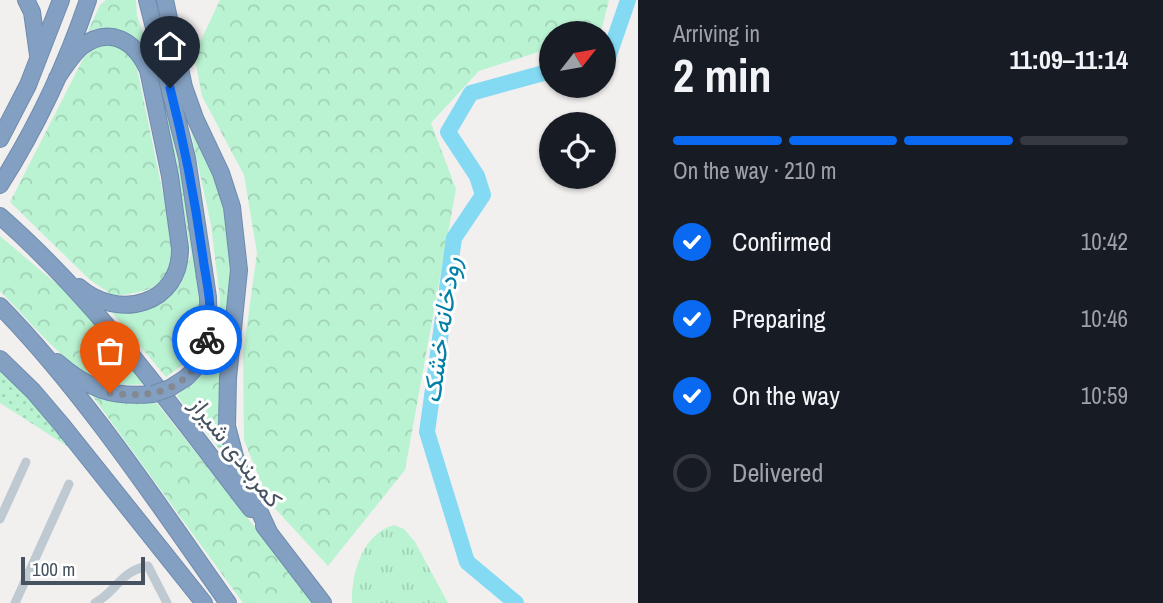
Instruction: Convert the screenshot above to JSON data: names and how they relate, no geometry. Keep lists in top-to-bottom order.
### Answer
{
  "streets": {
    "highway": ["کمربندی شیراز"]
  },
  "water": ["رودخانه خشک"],
  "scale_bar": "100 m",
  "north": "top right",
  "page": {
    "heading": ["2 min", "Arriving in", "11:09–11:14"],
    "bar": "On the way · 210 m",
    "list": [
      ["Confirmed", "10:42"],
      ["Preparing", "10:46"],
      ["On the way", "10:59"],
      "Delivered"
    ],
    "scale": "100 m"
  }
}
